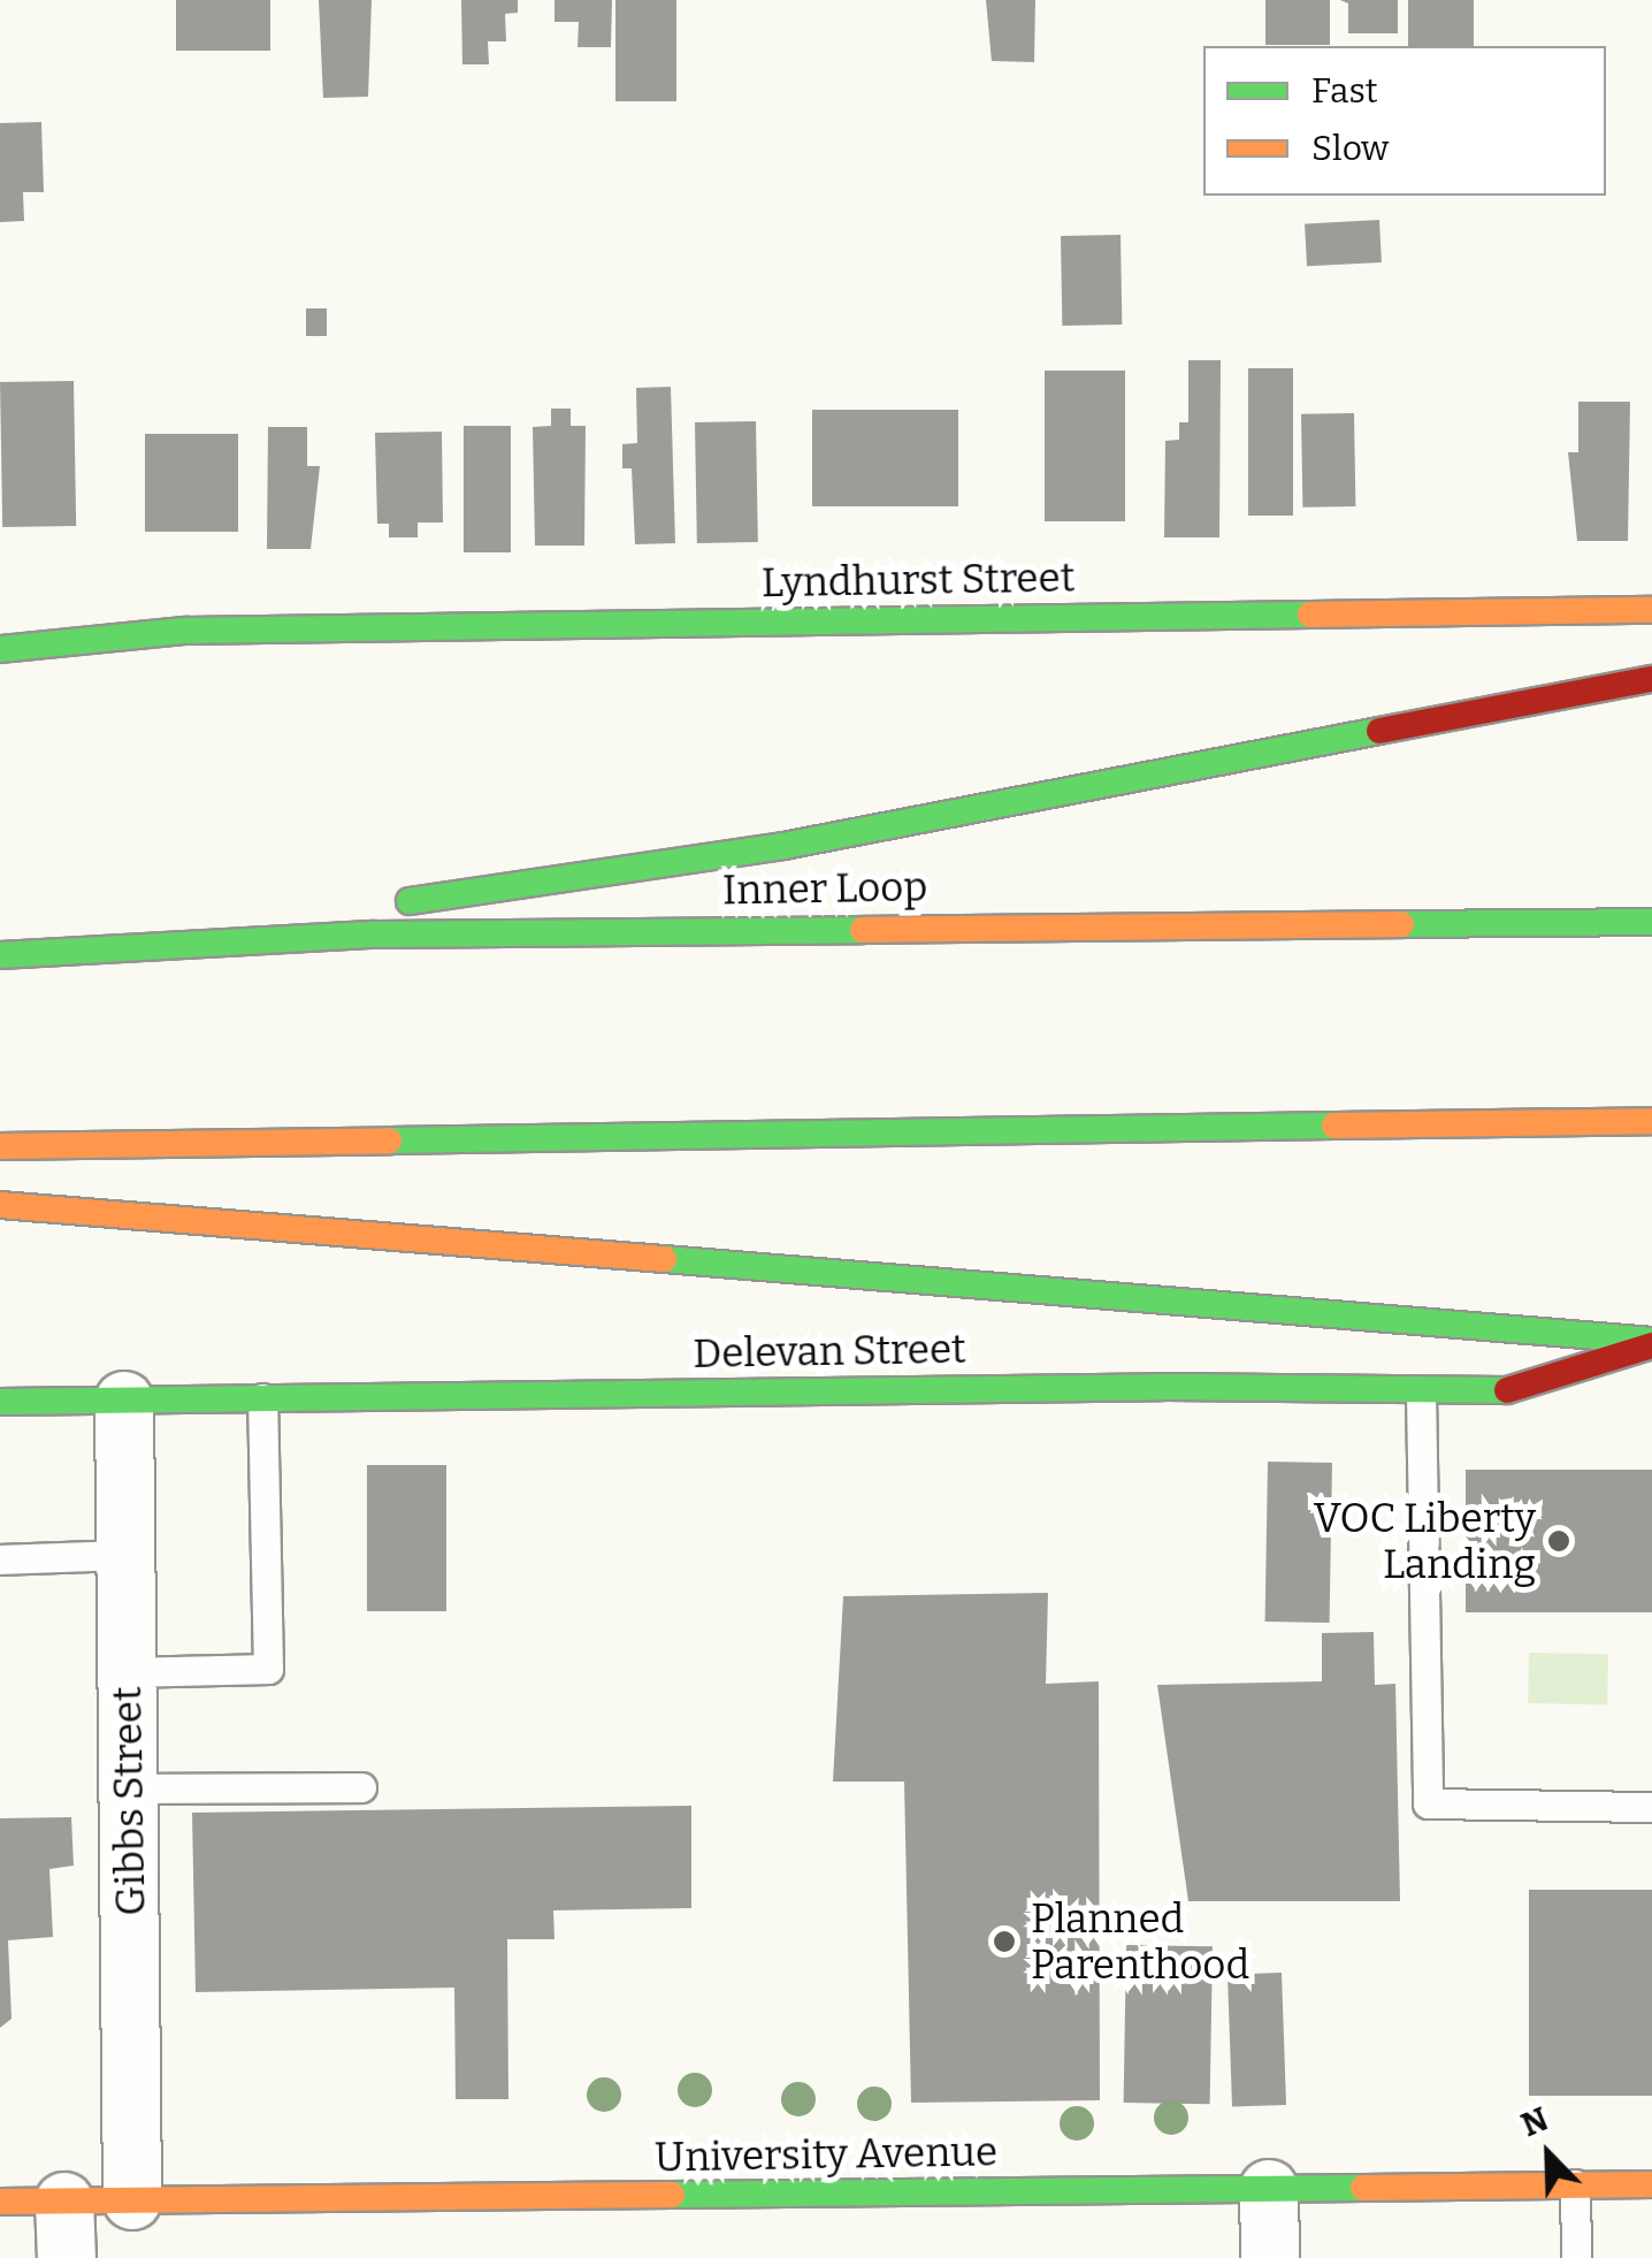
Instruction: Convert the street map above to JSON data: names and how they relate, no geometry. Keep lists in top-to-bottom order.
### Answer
{
  "streets": {
    "main road": [
      "Lyndhurst Street",
      "Inner Loop",
      "Delevan Street",
      "University Avenue"
    ],
    "street": ["Gibbs Street"]
  },
  "crossings": [
    ["Delevan Street", "Gibbs Street"],
    ["Gibbs Street", "University Avenue"]
  ],
  "places": ["VOC Liberty Landing", "Planned Parenthood"],
  "legend": ["Fast", "Slow"],
  "north": "top left"
}
